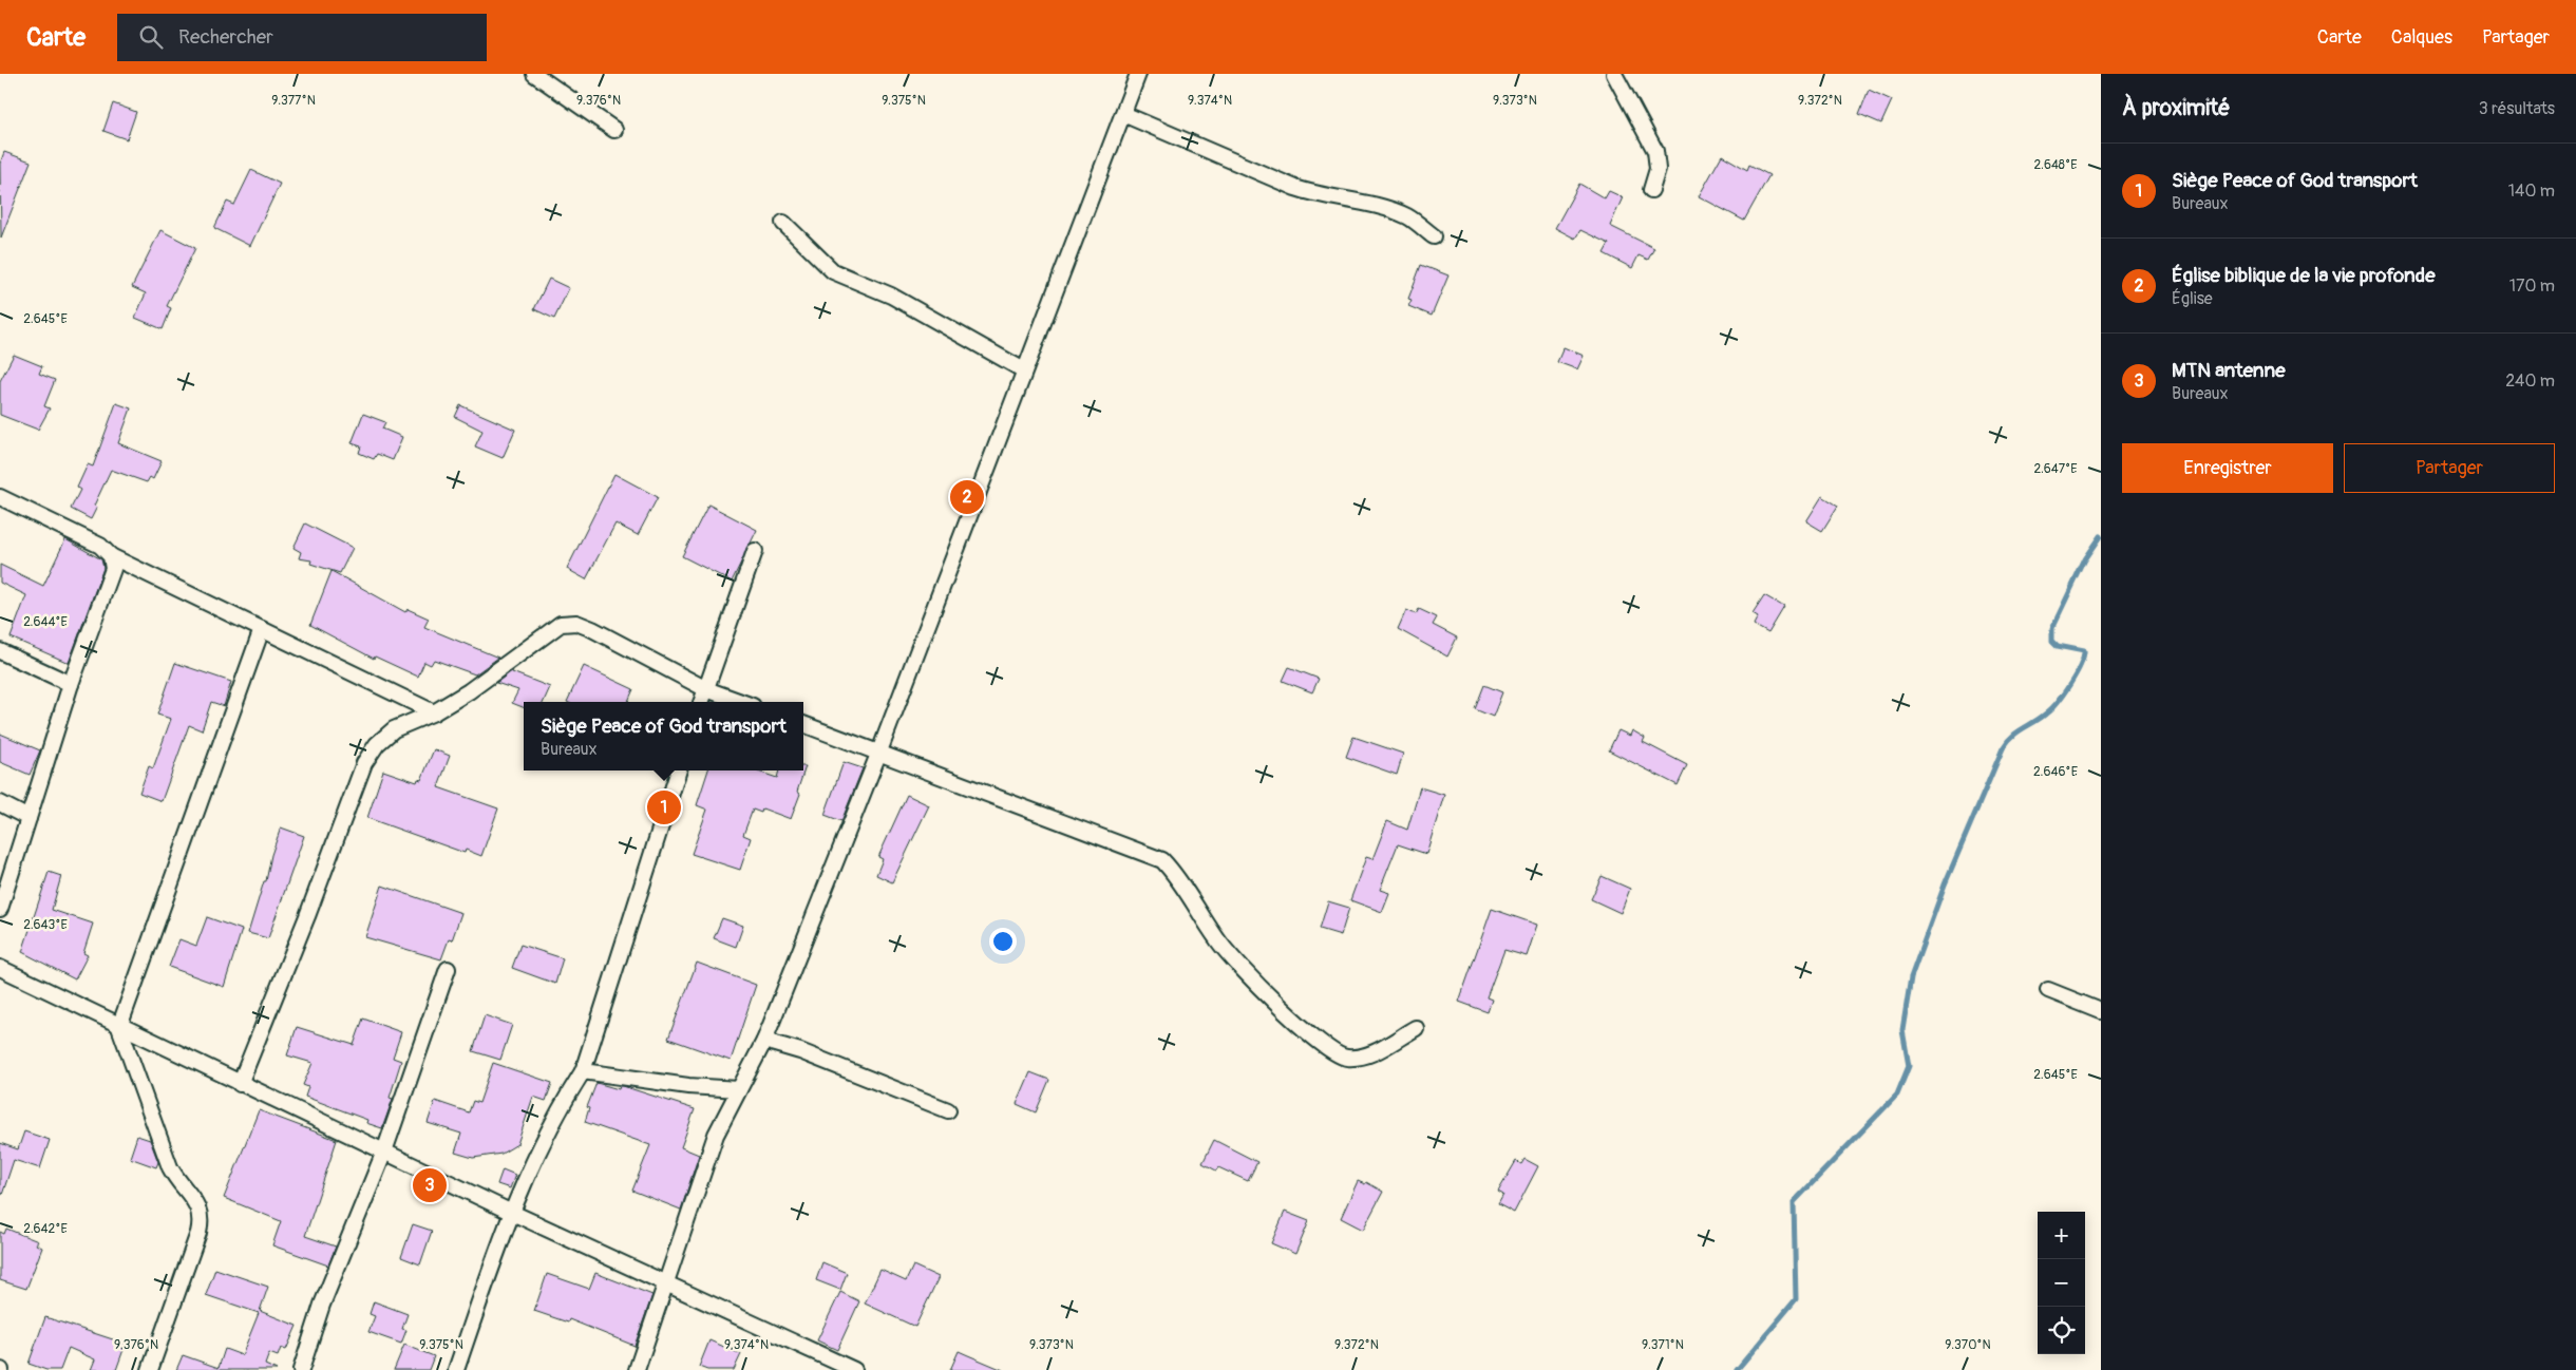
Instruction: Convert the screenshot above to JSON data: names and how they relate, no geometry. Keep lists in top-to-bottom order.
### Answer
{
  "page": {
    "header": "Carte",
    "search": "Rechercher",
    "nav": ["Carte", "Calques", "Partager"],
    "heading": ["À proximité", "3 résultats"],
    "list": [
      {
        "mark": "1",
        "name": "Siège Peace of God transport",
        "note": "Bureaux",
        "value": "140 m"
      },
      {
        "mark": "2",
        "name": "Église biblique de la vie profonde",
        "note": "Église",
        "value": "170 m"
      },
      {
        "mark": "3",
        "name": "MTN antenne",
        "note": "Bureaux",
        "value": "240 m"
      }
    ],
    "buttons": ["Enregistrer", "Partager"],
    "pins": ["2", "1", "3"],
    "popup": ["Siège Peace of God transport", "Bureaux"],
    "map_buttons": ["+", "−"]
  },
  "coordinates": [
    "9.377°N",
    "9.374°N",
    "9.372°N",
    "9.376°N",
    "9.375°N",
    "9.373°N",
    "2.648°E",
    "2.645°E",
    "2.647°E",
    "2.644°E",
    "2.646°E",
    "2.643°E",
    "2.642°E",
    "9.371°N",
    "9.370°N"
  ]
}
